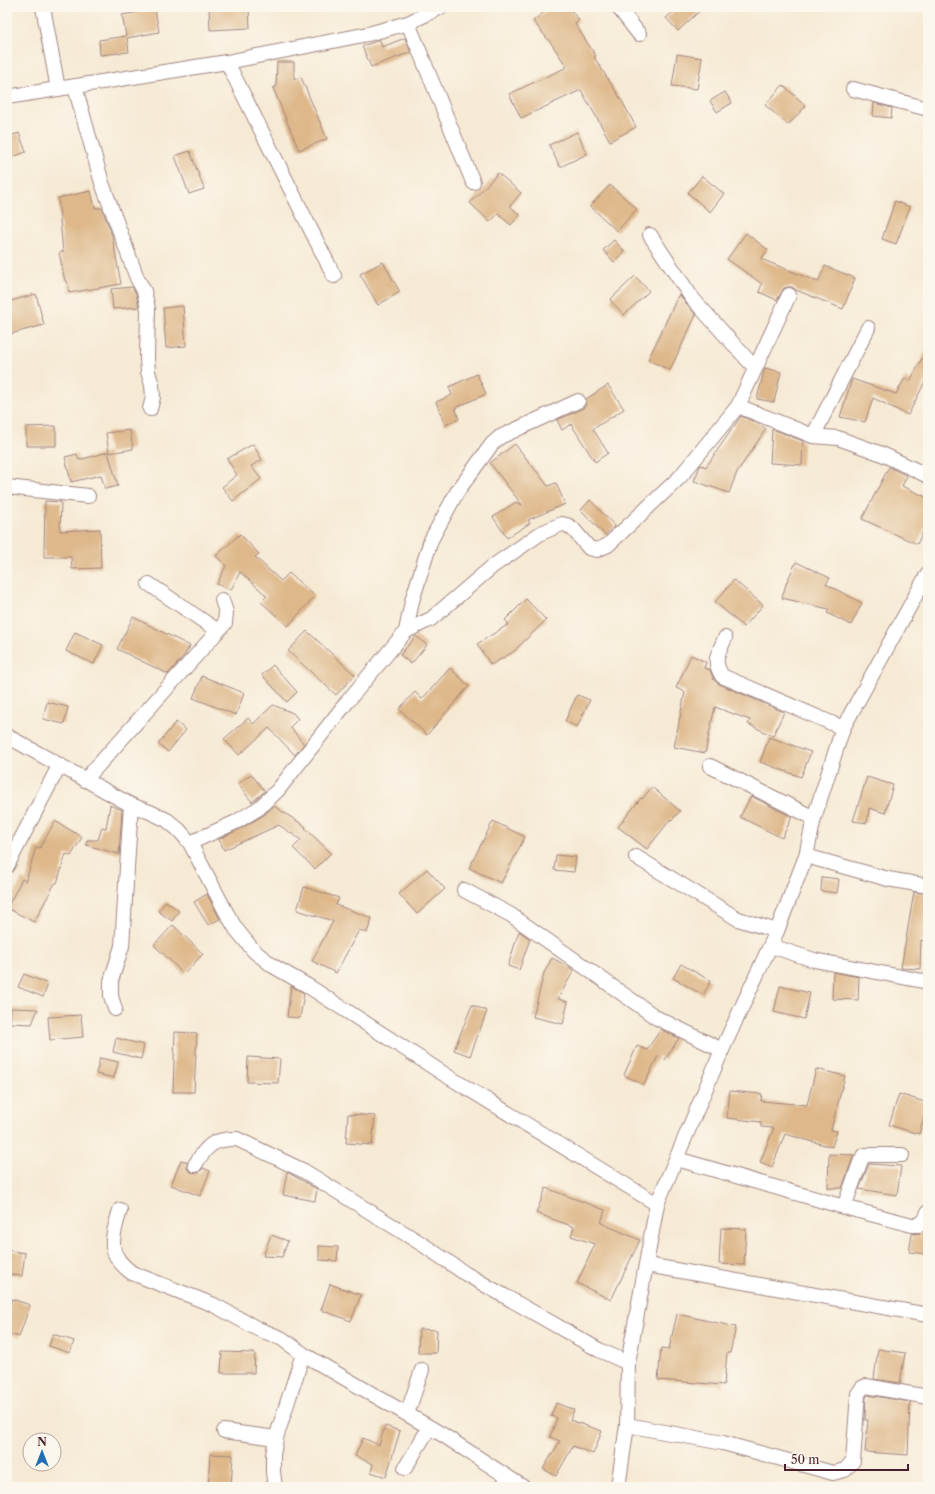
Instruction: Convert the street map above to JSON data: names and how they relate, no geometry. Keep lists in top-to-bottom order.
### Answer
{
  "scale_bar": "50 m",
  "north": "top"
}
